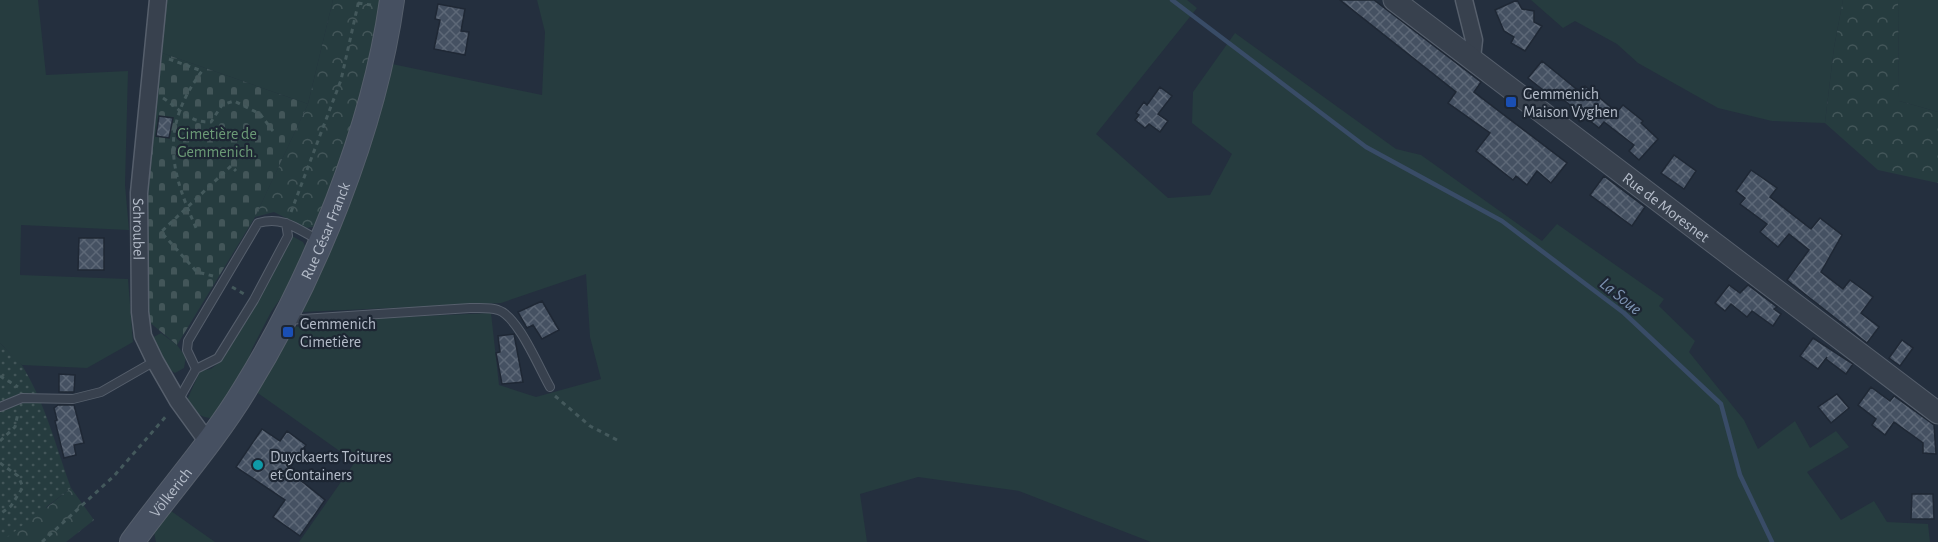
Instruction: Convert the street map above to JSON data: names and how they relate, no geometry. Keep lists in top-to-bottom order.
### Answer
{
  "streets": {
    "main road": ["Rue César Franck", "Völkerich"],
    "street": ["Rue de Moresnet", "Schroubel"]
  },
  "crossings": [
    ["Schroubel", "Rue César Franck"],
    ["Schroubel", "Völkerich"],
    ["Rue César Franck", "Völkerich"]
  ],
  "water": ["La Soue"],
  "parks": ["Cimetière de Gemmenich."],
  "places": {
    "transit": ["Gemmenich Maison Vyghen", "Gemmenich Cimetière"],
    "other": ["Duyckaerts Toitures et Containers"]
  }
}
